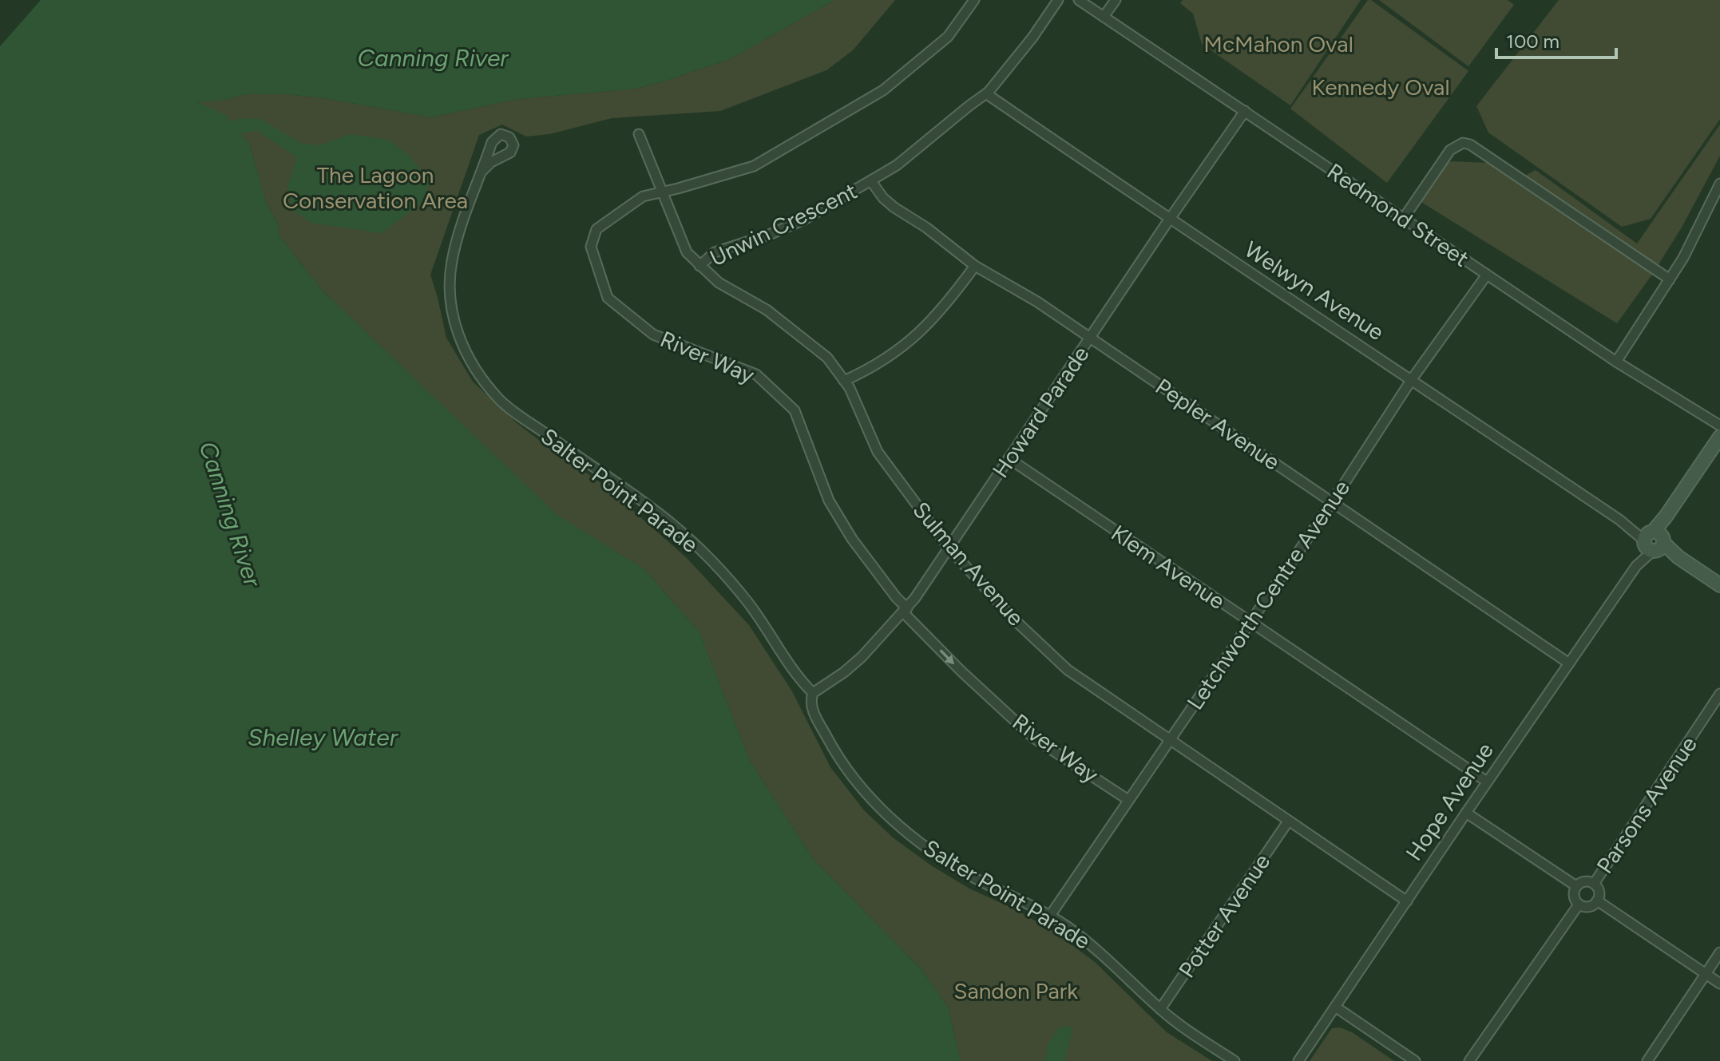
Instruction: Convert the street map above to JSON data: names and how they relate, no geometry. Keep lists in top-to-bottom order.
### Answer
{
  "streets": {
    "street": [
      "Redmond Street",
      "Unwin Crescent",
      "Welwyn Avenue",
      "River Way",
      "Howard Parade",
      "Pepler Avenue",
      "Salter Point Parade",
      "Sulman Avenue",
      "Klem Avenue",
      "Letchworth Centre Avenue",
      "Hope Avenue",
      "Parsons Avenue",
      "Potter Avenue"
    ]
  },
  "crossings": [
    ["Redmond Street", "Howard Parade"],
    ["Redmond Street", "Letchworth Centre Avenue"],
    ["Unwin Crescent", "Welwyn Avenue"],
    ["Unwin Crescent", "Pepler Avenue"],
    ["Unwin Crescent", "Sulman Avenue"],
    ["Welwyn Avenue", "Howard Parade"],
    ["Welwyn Avenue", "Letchworth Centre Avenue"],
    ["Welwyn Avenue", "Hope Avenue"],
    ["River Way", "Howard Parade"],
    ["River Way", "Sulman Avenue"],
    ["River Way", "Letchworth Centre Avenue"],
    ["Howard Parade", "Pepler Avenue"],
    ["Howard Parade", "Salter Point Parade"],
    ["Howard Parade", "Sulman Avenue"],
    ["Howard Parade", "Klem Avenue"],
    ["Pepler Avenue", "Letchworth Centre Avenue"],
    ["Pepler Avenue", "Hope Avenue"],
    ["Salter Point Parade", "Letchworth Centre Avenue"],
    ["Salter Point Parade", "Potter Avenue"],
    ["Sulman Avenue", "Letchworth Centre Avenue"],
    ["Sulman Avenue", "Hope Avenue"],
    ["Sulman Avenue", "Potter Avenue"],
    ["Klem Avenue", "Letchworth Centre Avenue"],
    ["Klem Avenue", "Hope Avenue"]
  ],
  "water": ["Canning River", "Shelley Water"],
  "parks": [
    "McMahon Oval",
    "Kennedy Oval",
    "The Lagoon Conservation Area",
    "Sandon Park"
  ],
  "scale_bar": "100 m"
}
